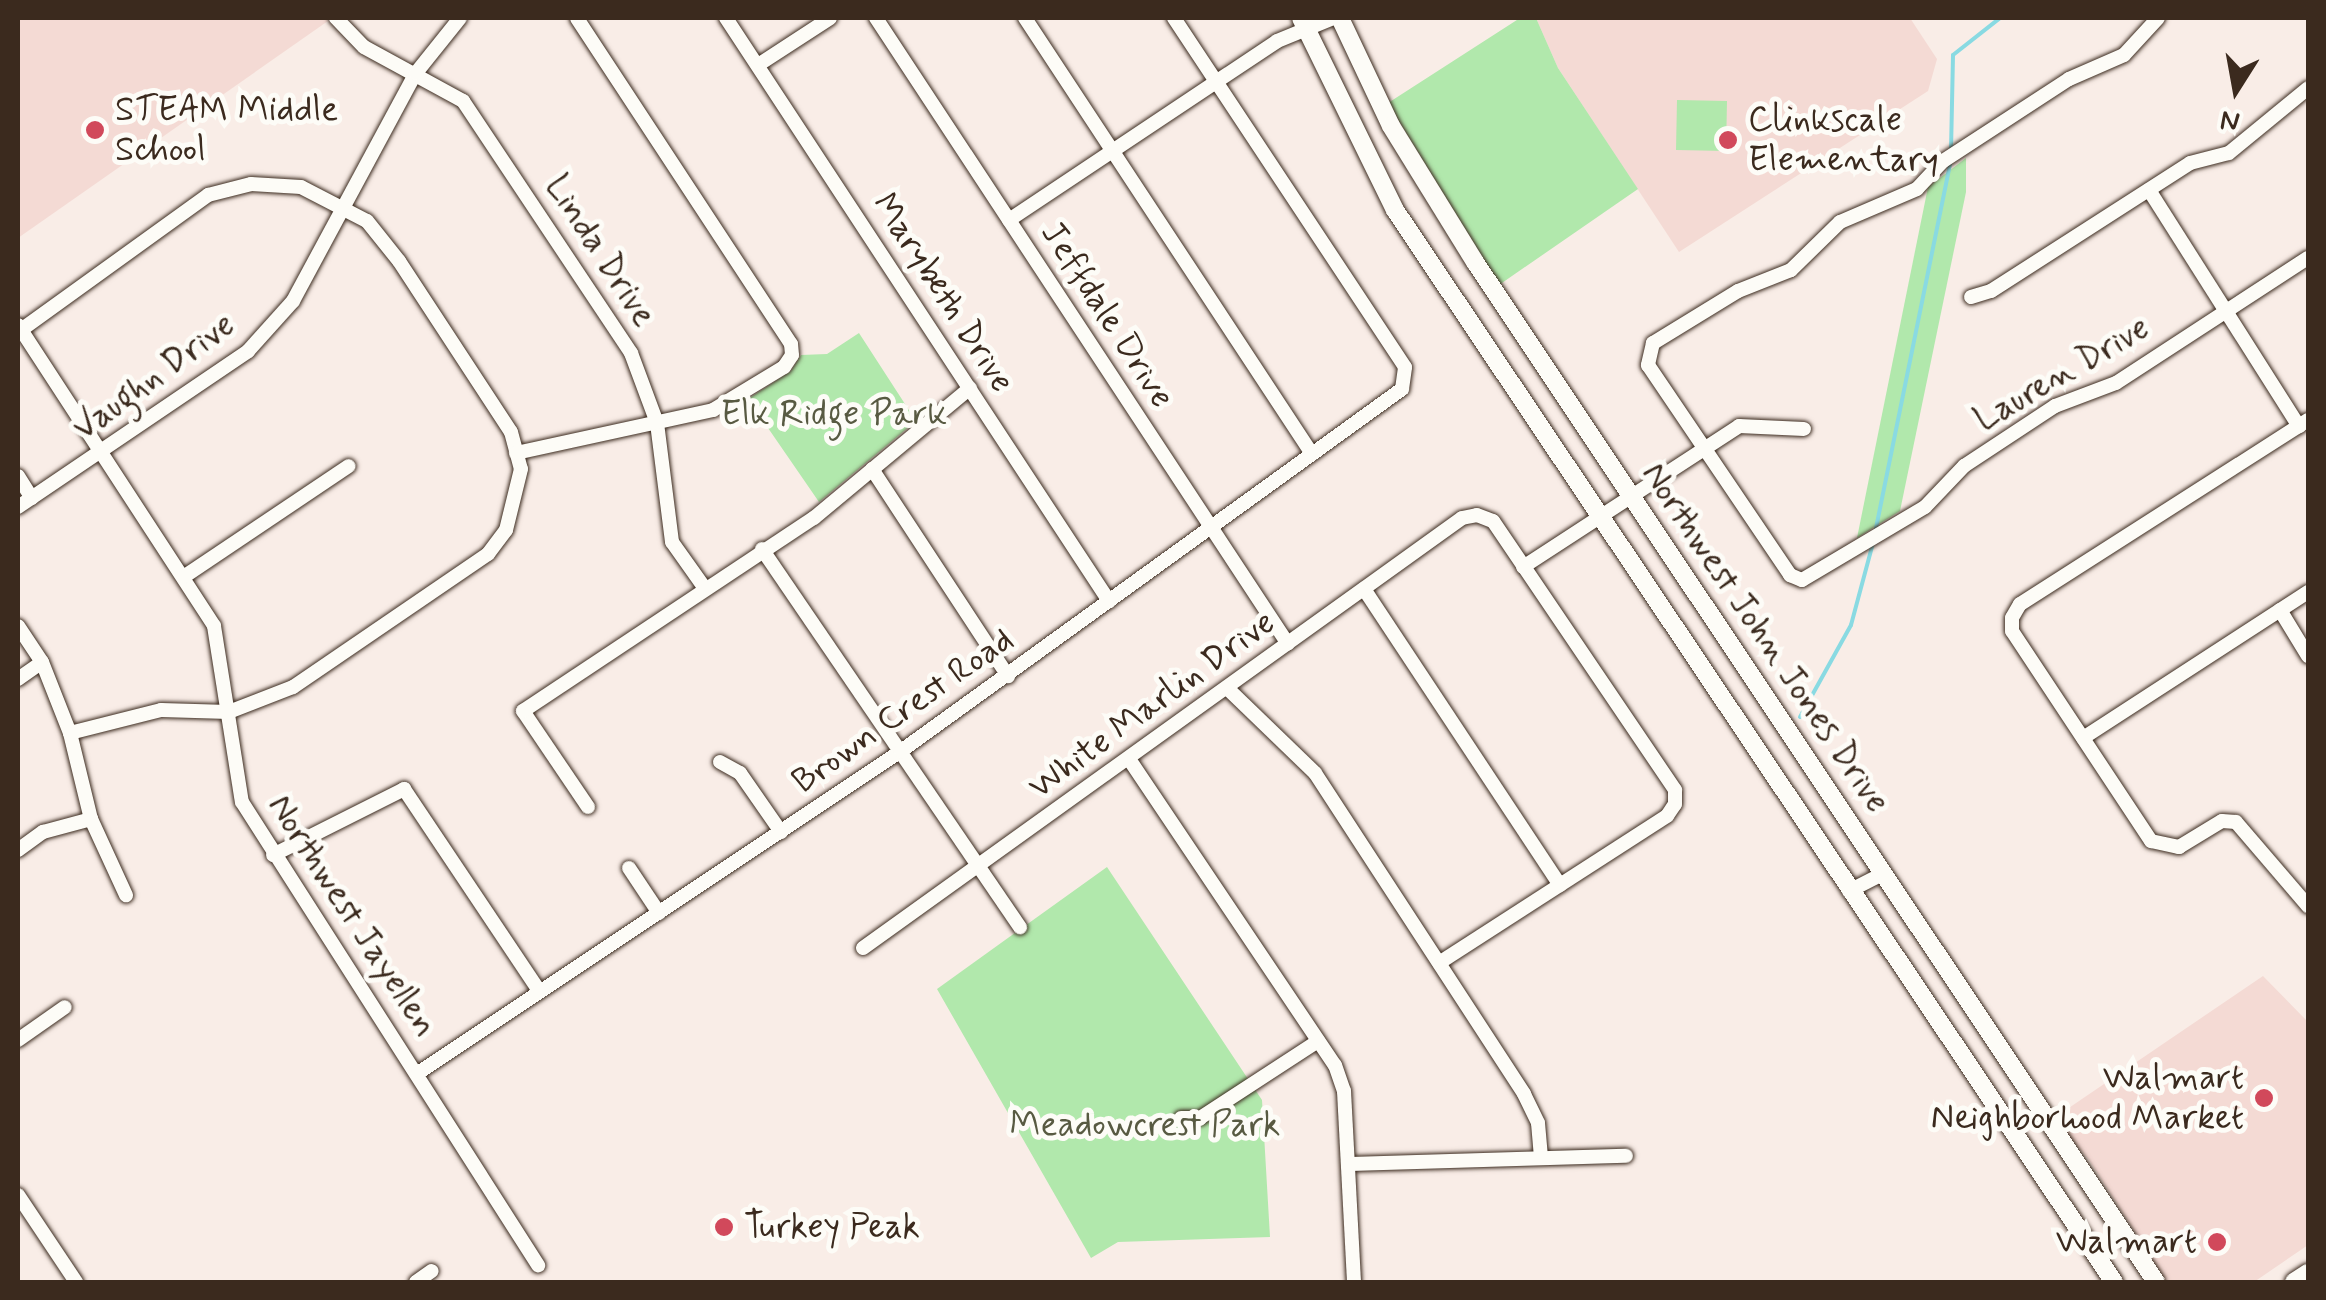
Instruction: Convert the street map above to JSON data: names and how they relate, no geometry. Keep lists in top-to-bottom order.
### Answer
{
  "streets": {
    "main road": ["Northwest John Jones Drive"],
    "street": [
      "Linda Drive",
      "Marybeth Drive",
      "Jeffdale Drive",
      "Lauren Drive",
      "Vaughn Drive",
      "White Marlin Drive",
      "Brown Crest Road",
      "Northwest Jayellen"
    ]
  },
  "crossings": [
    ["Linda Drive", "Vaughn Drive"],
    ["Marybeth Drive", "Brown Crest Road"],
    ["Jeffdale Drive", "White Marlin Drive"],
    ["Jeffdale Drive", "Brown Crest Road"],
    ["Vaughn Drive", "Northwest Jayellen"],
    ["Brown Crest Road", "Northwest Jayellen"]
  ],
  "parks": ["Elk Ridge Park", "Meadowcrest Park"],
  "places": [
    "STEAM Middle School",
    "Clinkscale Elementary",
    "Walmart Neighborhood Market",
    "Turkey Peak",
    "Walmart"
  ],
  "north": "bottom"
}
